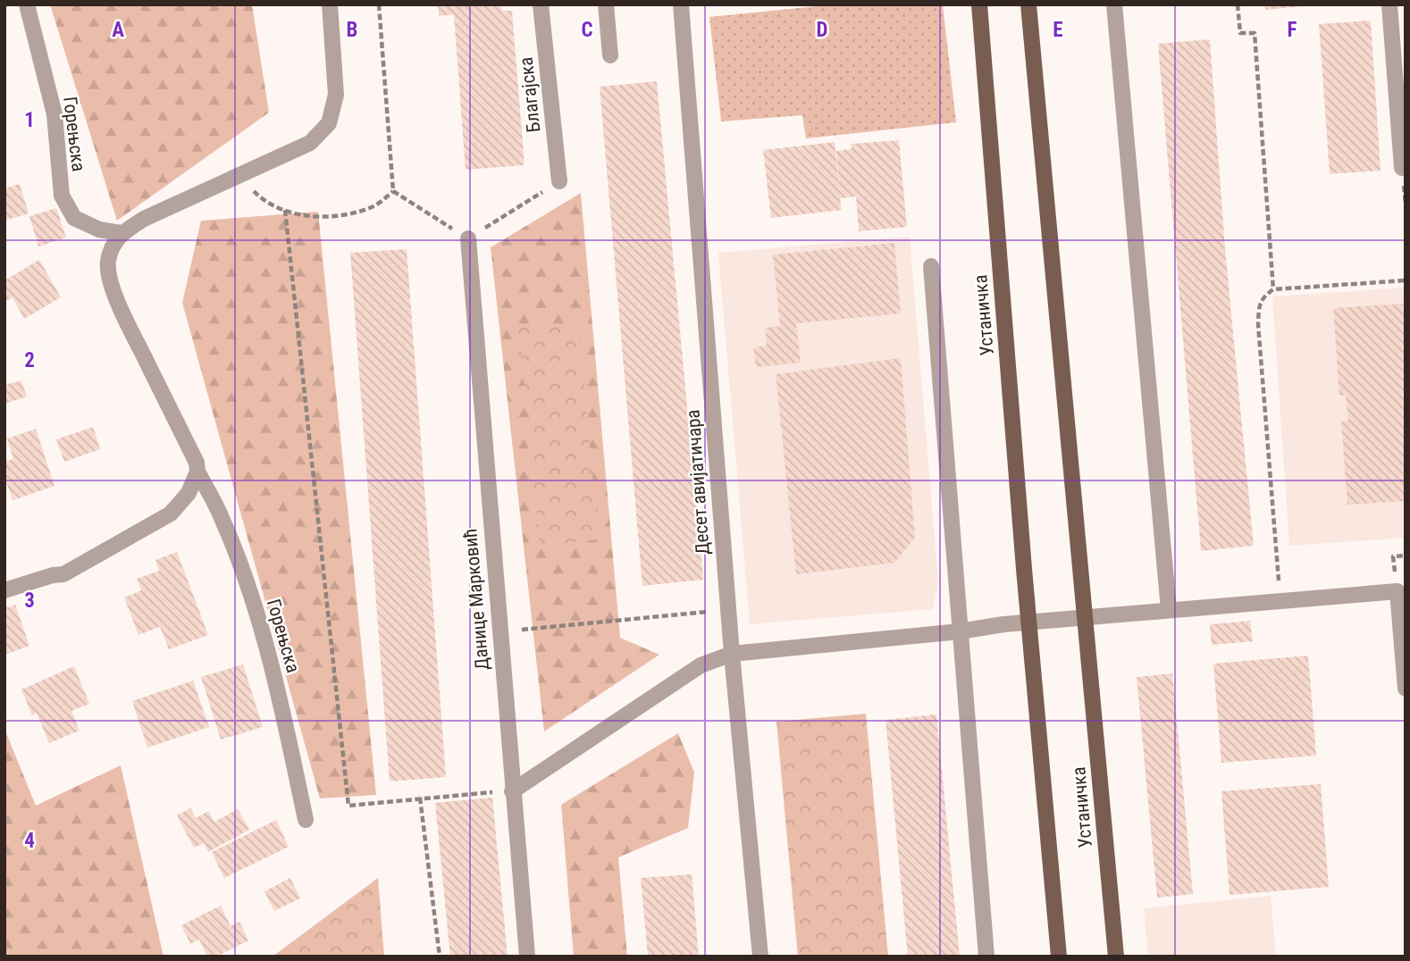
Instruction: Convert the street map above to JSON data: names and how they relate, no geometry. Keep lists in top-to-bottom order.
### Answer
{
  "streets": {
    "main road": ["Устаничка"],
    "lane": [
      "Благајска",
      "Горењска",
      "Десет авијатичара",
      "Данице Марковић"
    ]
  },
  "grid": {
    "columns": [
      "A",
      "B",
      "C",
      "D",
      "E",
      "F"
    ],
    "rows": [
      "1",
      "2",
      "3",
      "4"
    ]
  }
}
